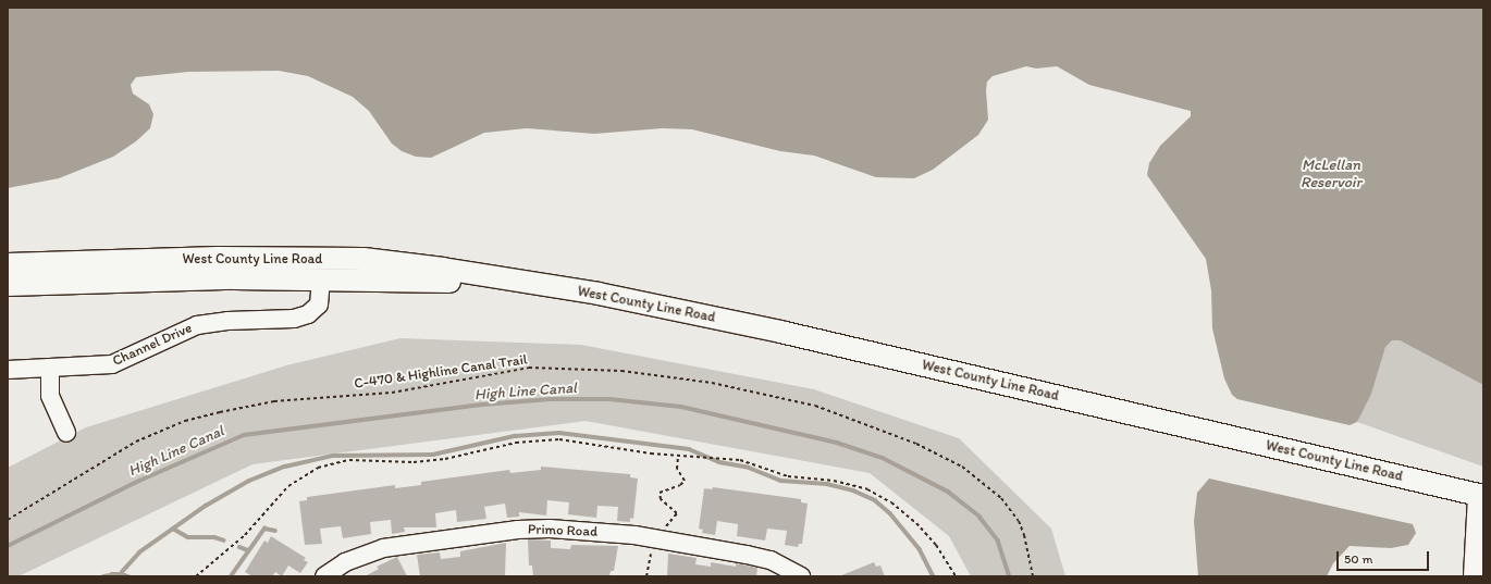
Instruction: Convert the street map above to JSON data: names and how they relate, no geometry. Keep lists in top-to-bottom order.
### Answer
{
  "streets": {
    "main road": ["West County Line Road"],
    "street": ["Channel Drive", "Primo Road"],
    "path": ["C-470 & Highline Canal Trail"]
  },
  "crossings": [
    ["West County Line Road", "Channel Drive"]
  ],
  "water": ["McLellan Reservoir", "High Line Canal"],
  "scale_bar": "50 m"
}
